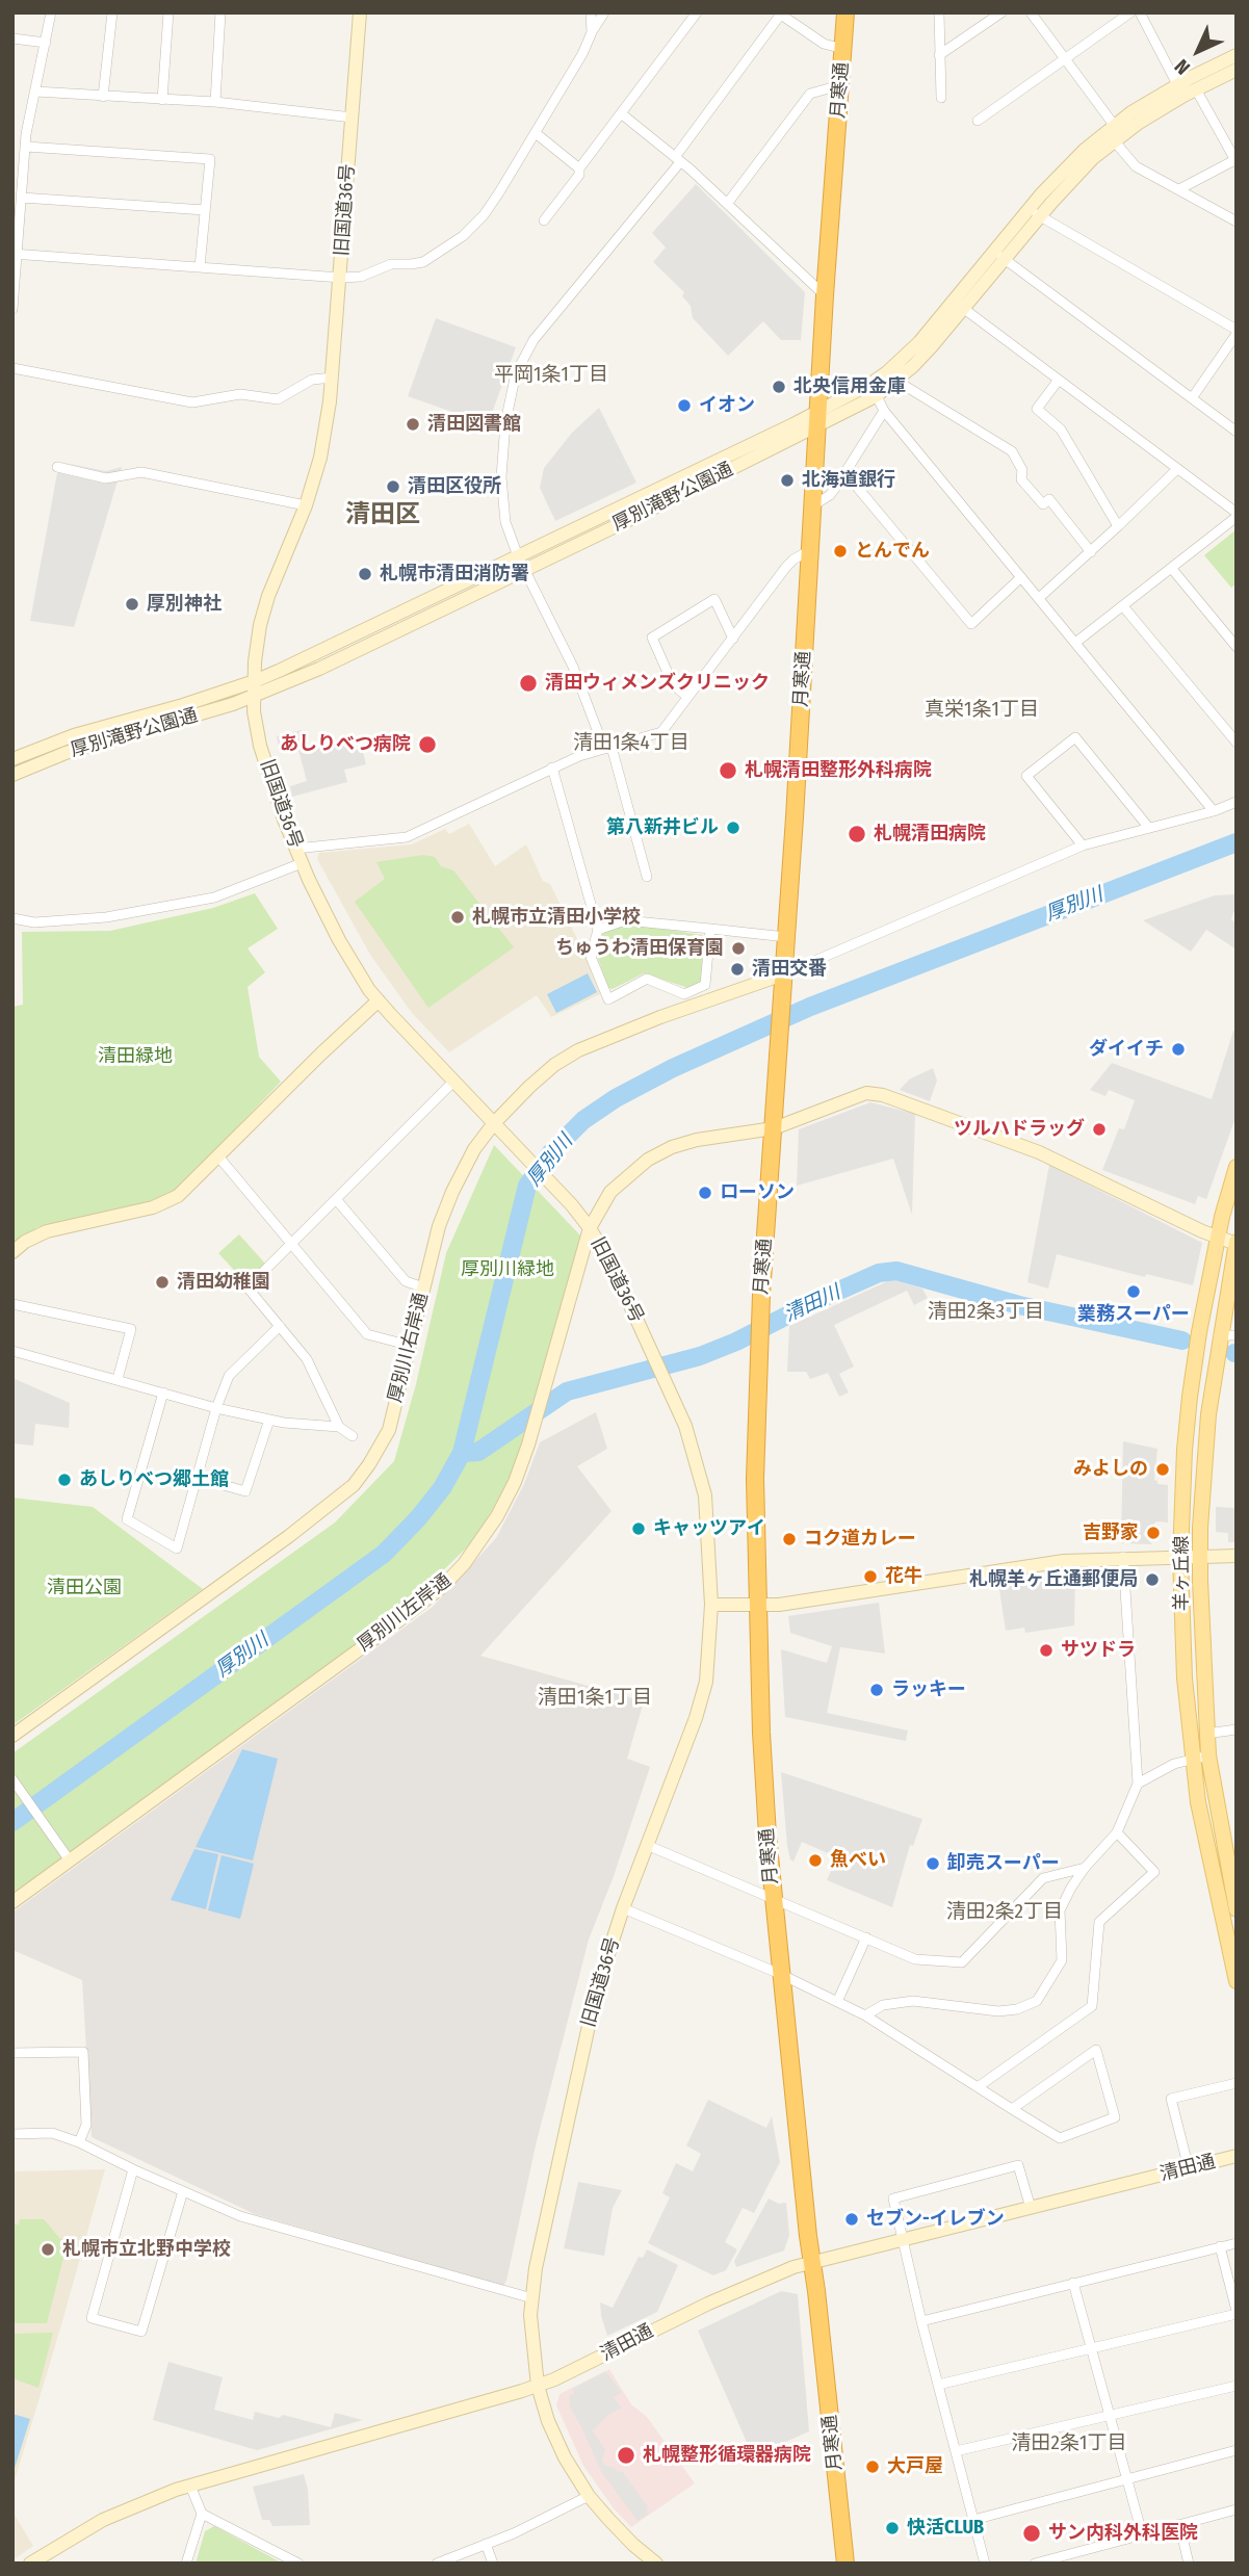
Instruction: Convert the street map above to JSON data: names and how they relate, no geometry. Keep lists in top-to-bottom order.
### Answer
{
  "streets": {
    "highway": ["月寒通"],
    "main road": ["羊ヶ丘線"],
    "street": [
      "旧国道36号",
      "厚別滝野公園通",
      "厚別川右岸通",
      "厚別川左岸通",
      "清田通"
    ]
  },
  "crossings": [
    ["月寒通", "厚別滝野公園通"],
    ["月寒通", "厚別川右岸通"],
    ["月寒通", "厚別川左岸通"],
    ["月寒通", "清田通"],
    ["旧国道36号", "厚別滝野公園通"],
    ["旧国道36号", "厚別川右岸通"],
    ["旧国道36号", "厚別川左岸通"],
    ["旧国道36号", "清田通"],
    ["羊ヶ丘線", "厚別川左岸通"]
  ],
  "districts": [
    "平岡1条1丁目",
    "清田区",
    "真栄1条1丁目",
    "清田1条4丁目",
    "清田2条3丁目",
    "清田1条1丁目",
    "清田2条2丁目",
    "清田2条1丁目"
  ],
  "water": ["厚別川", "清田川"],
  "parks": ["清田緑地", "厚別川緑地", "清田公園"],
  "places": [
    "北央信用金庫",
    "イオン",
    "清田図書館",
    "北海道銀行",
    "清田区役所",
    "とんでん",
    "札幌市清田消防署",
    "厚別神社",
    "清田ウィメンズクリニック",
    "あしりべつ病院",
    "札幌清田整形外科病院",
    "第八新井ビル",
    "札幌清田病院",
    "札幌市立清田小学校",
    "ちゅうわ清田保育園",
    "清田交番",
    "ダイイチ",
    "ツルハドラッグ",
    "ローソン",
    "清田幼稚園",
    "業務スーパー",
    "みよしの",
    "あしりべつ郷土館",
    "キャッツアイ",
    "吉野家",
    "コク道カレー",
    "花牛",
    "札幌羊ヶ丘通郵便局",
    "サツドラ",
    "ラッキー",
    "魚べい",
    "卸売スーパー",
    "セブン-イレブン",
    "札幌市立北野中学校",
    "札幌整形循環器病院",
    "大戸屋",
    "快活CLUB",
    "サン内科外科医院"
  ],
  "north": "bottom left"
}
